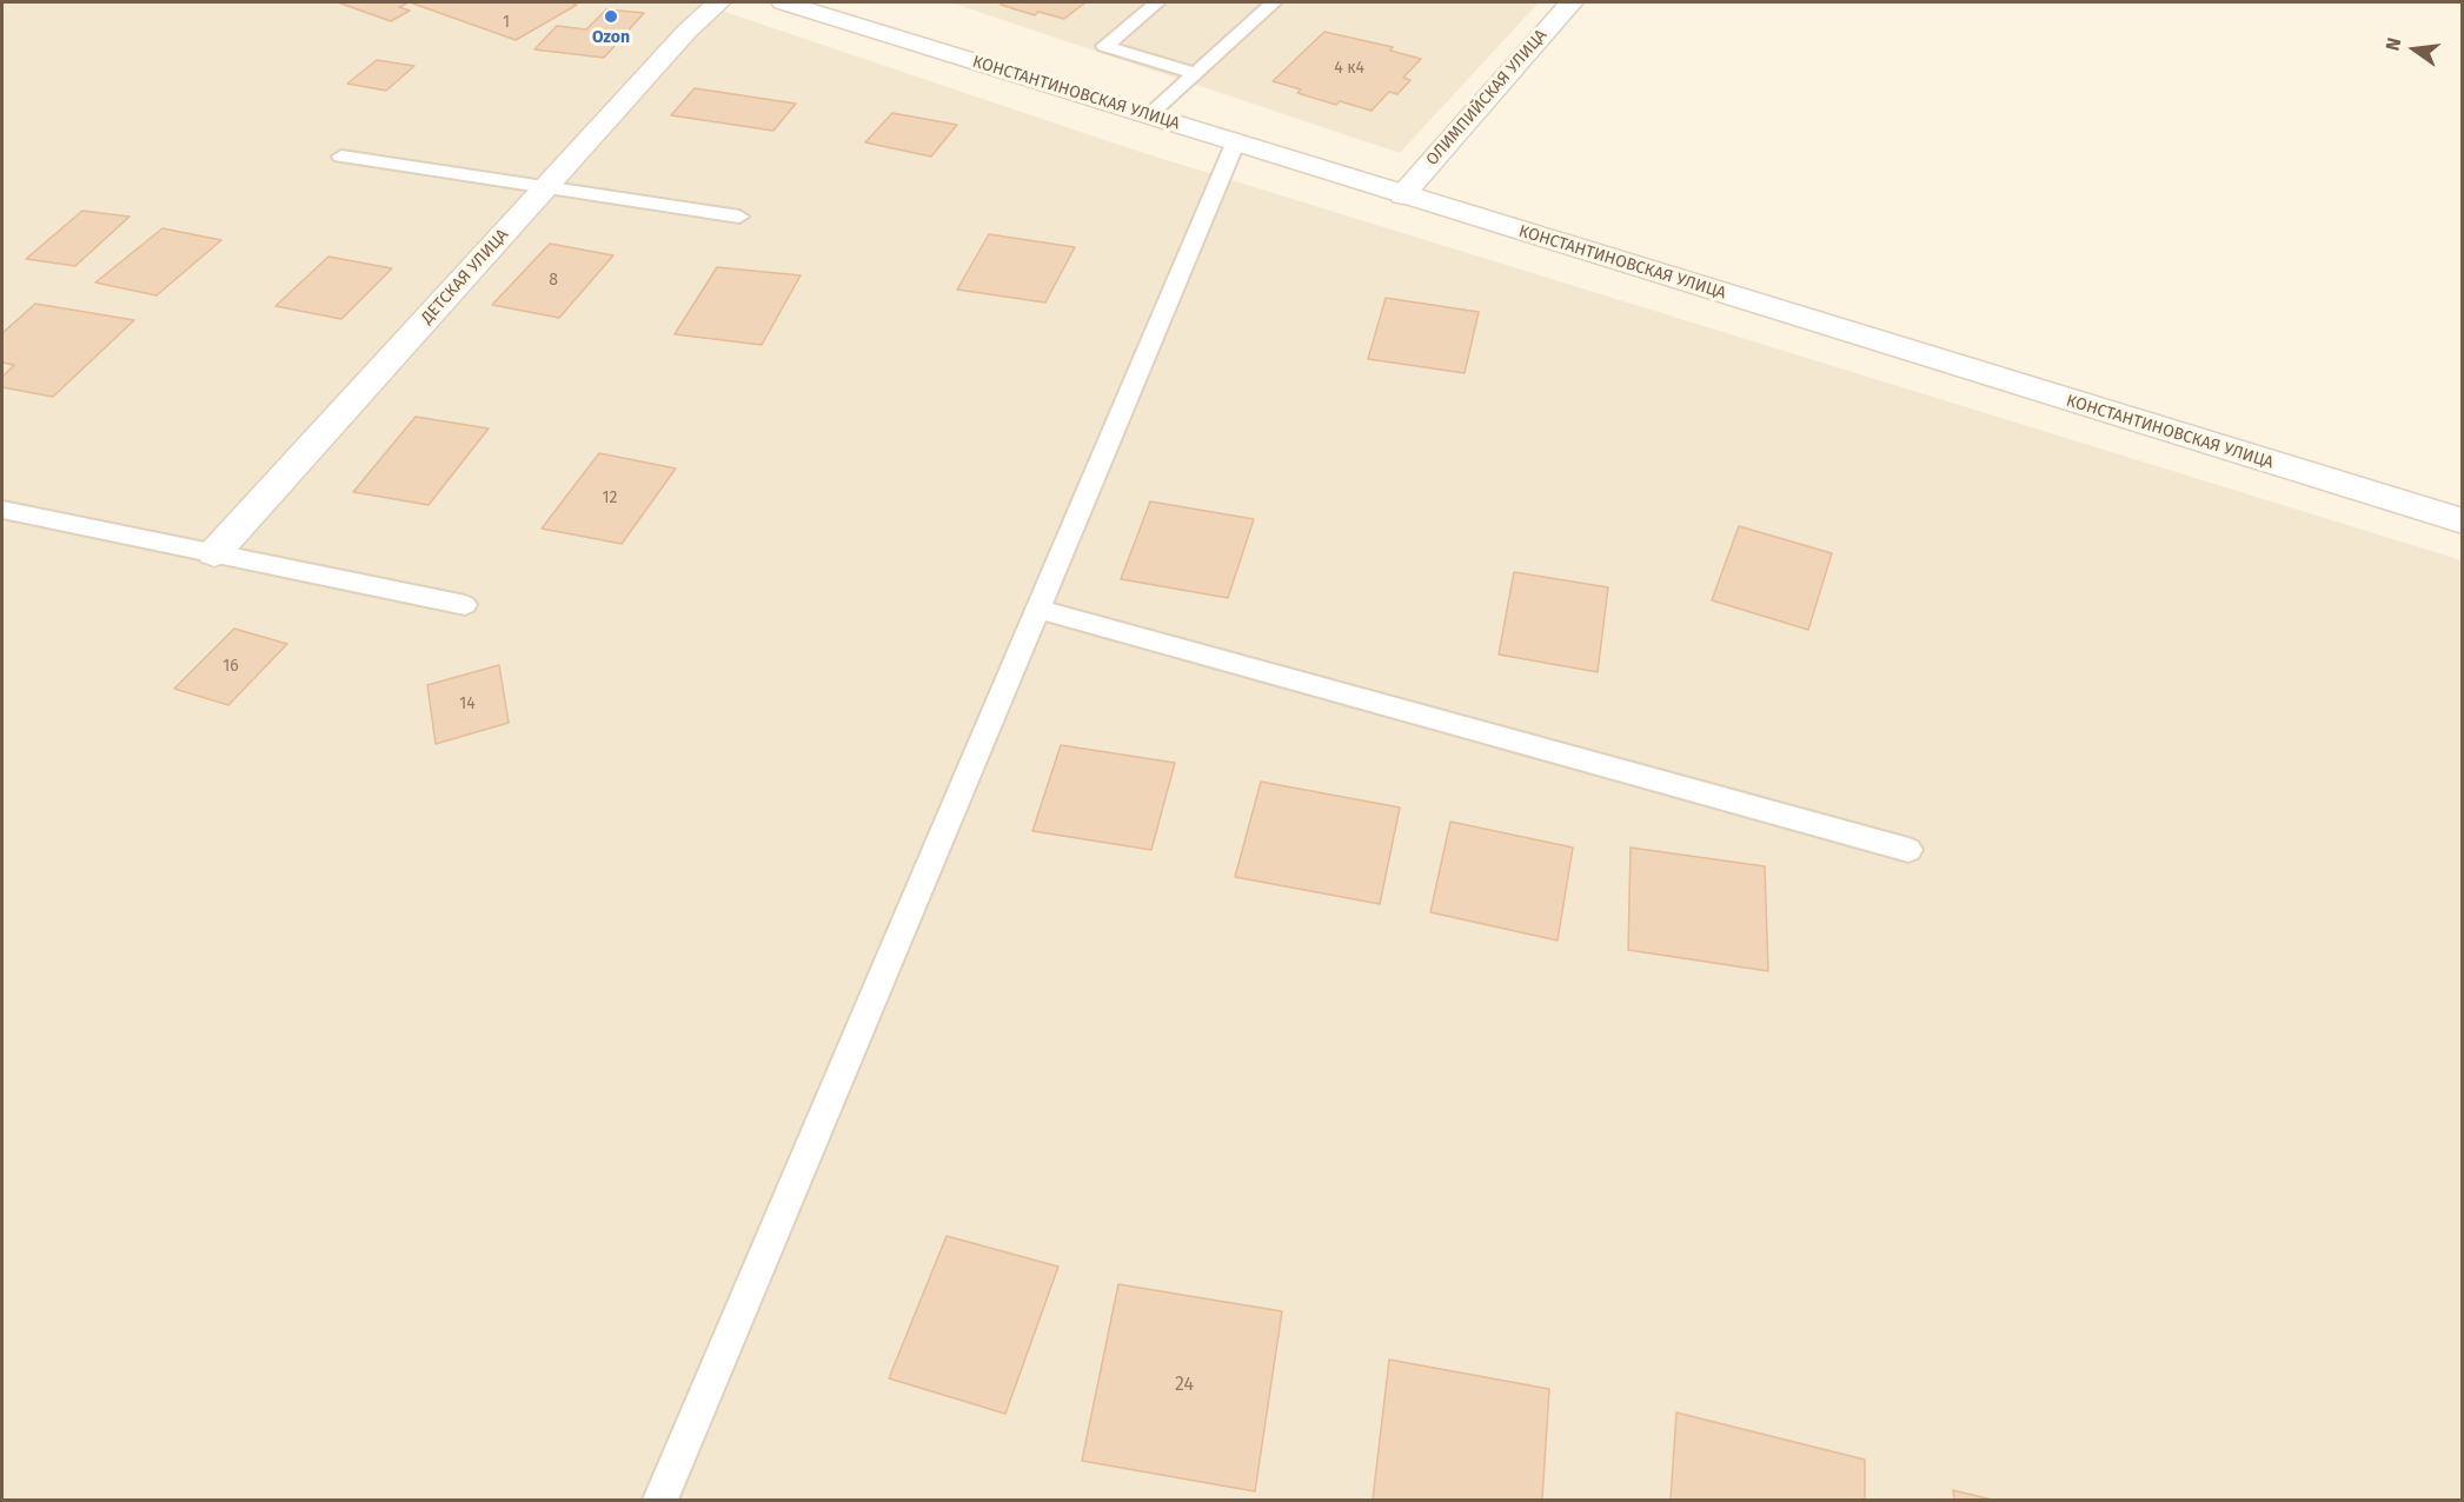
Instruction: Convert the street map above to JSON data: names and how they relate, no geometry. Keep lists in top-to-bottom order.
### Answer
{
  "streets": {
    "street": ["КОНСТАНТИНОВСКАЯ УЛИЦА", "ОЛИМПИЙСКАЯ УЛИЦА", "ДЕТСКАЯ УЛИЦА"]
  },
  "crossings": [
    ["КОНСТАНТИНОВСКАЯ УЛИЦА", "ОЛИМПИЙСКАЯ УЛИЦА"]
  ],
  "places": ["Ozon"],
  "house_numbers": [
    "1",
    "4 к4",
    "8",
    "12",
    "16",
    "14",
    "24"
  ],
  "north": "left"
}
